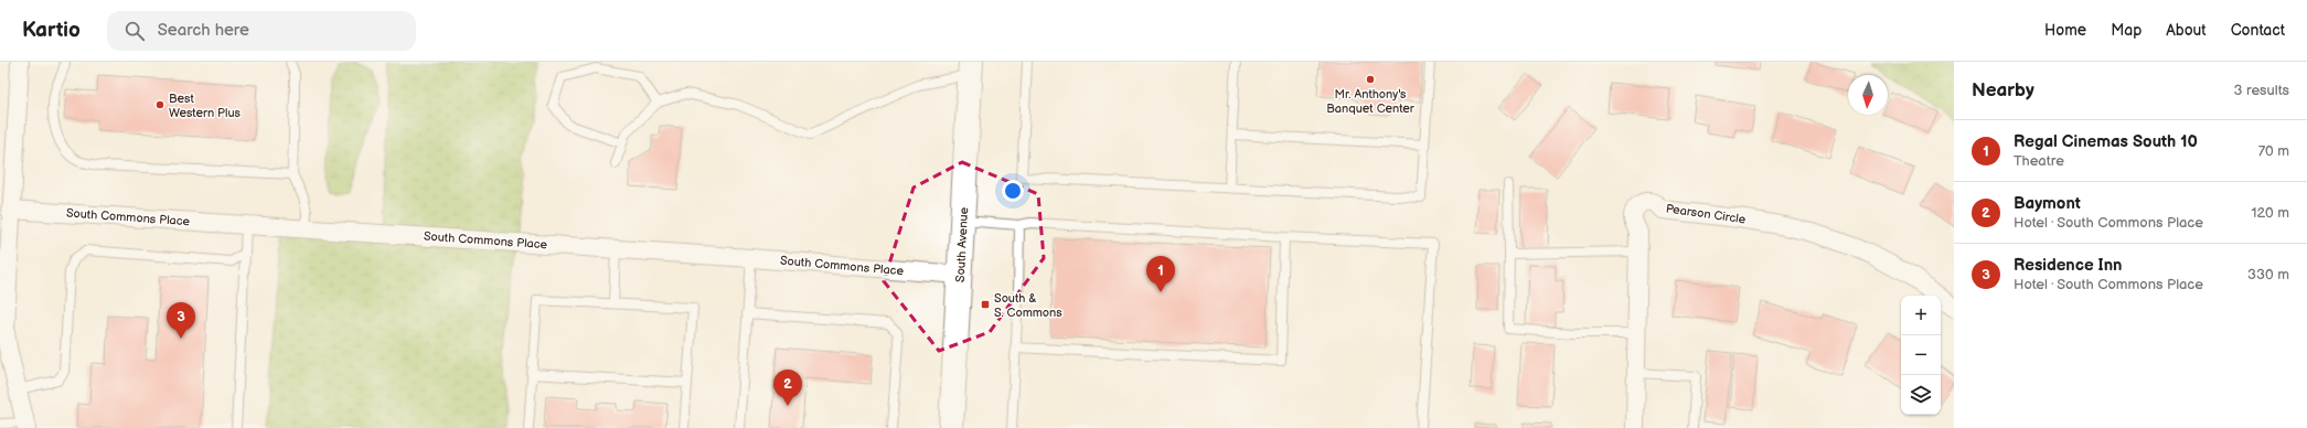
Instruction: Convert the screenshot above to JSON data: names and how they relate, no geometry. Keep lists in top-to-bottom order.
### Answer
{
  "streets": {
    "main road": ["South Avenue"],
    "street": ["Pearson Circle", "South Commons Place"]
  },
  "crossings": [
    ["South Commons Place", "South Avenue"]
  ],
  "places": {
    "other": ["Mr. Anthony's Banquet Center", "Best Western Plus"],
    "transit": ["South & S. Commons"]
  },
  "north": "bottom",
  "page": {
    "header": "Kartio",
    "search": "Search here",
    "nav": [
      "Home",
      "Map",
      "About",
      "Contact"
    ],
    "heading": ["Nearby", "3 results"],
    "list": [
      {
        "mark": "1",
        "name": "Regal Cinemas South 10",
        "note": "Theatre",
        "value": "70 m"
      },
      {
        "mark": "2",
        "name": "Baymont",
        "note": "Hotel · South Commons Place",
        "value": "120 m"
      },
      {
        "mark": "3",
        "name": "Residence Inn",
        "note": "Hotel · South Commons Place",
        "value": "330 m"
      }
    ],
    "pins": ["1", "3", "2"],
    "map_buttons": ["+", "−"]
  }
}
